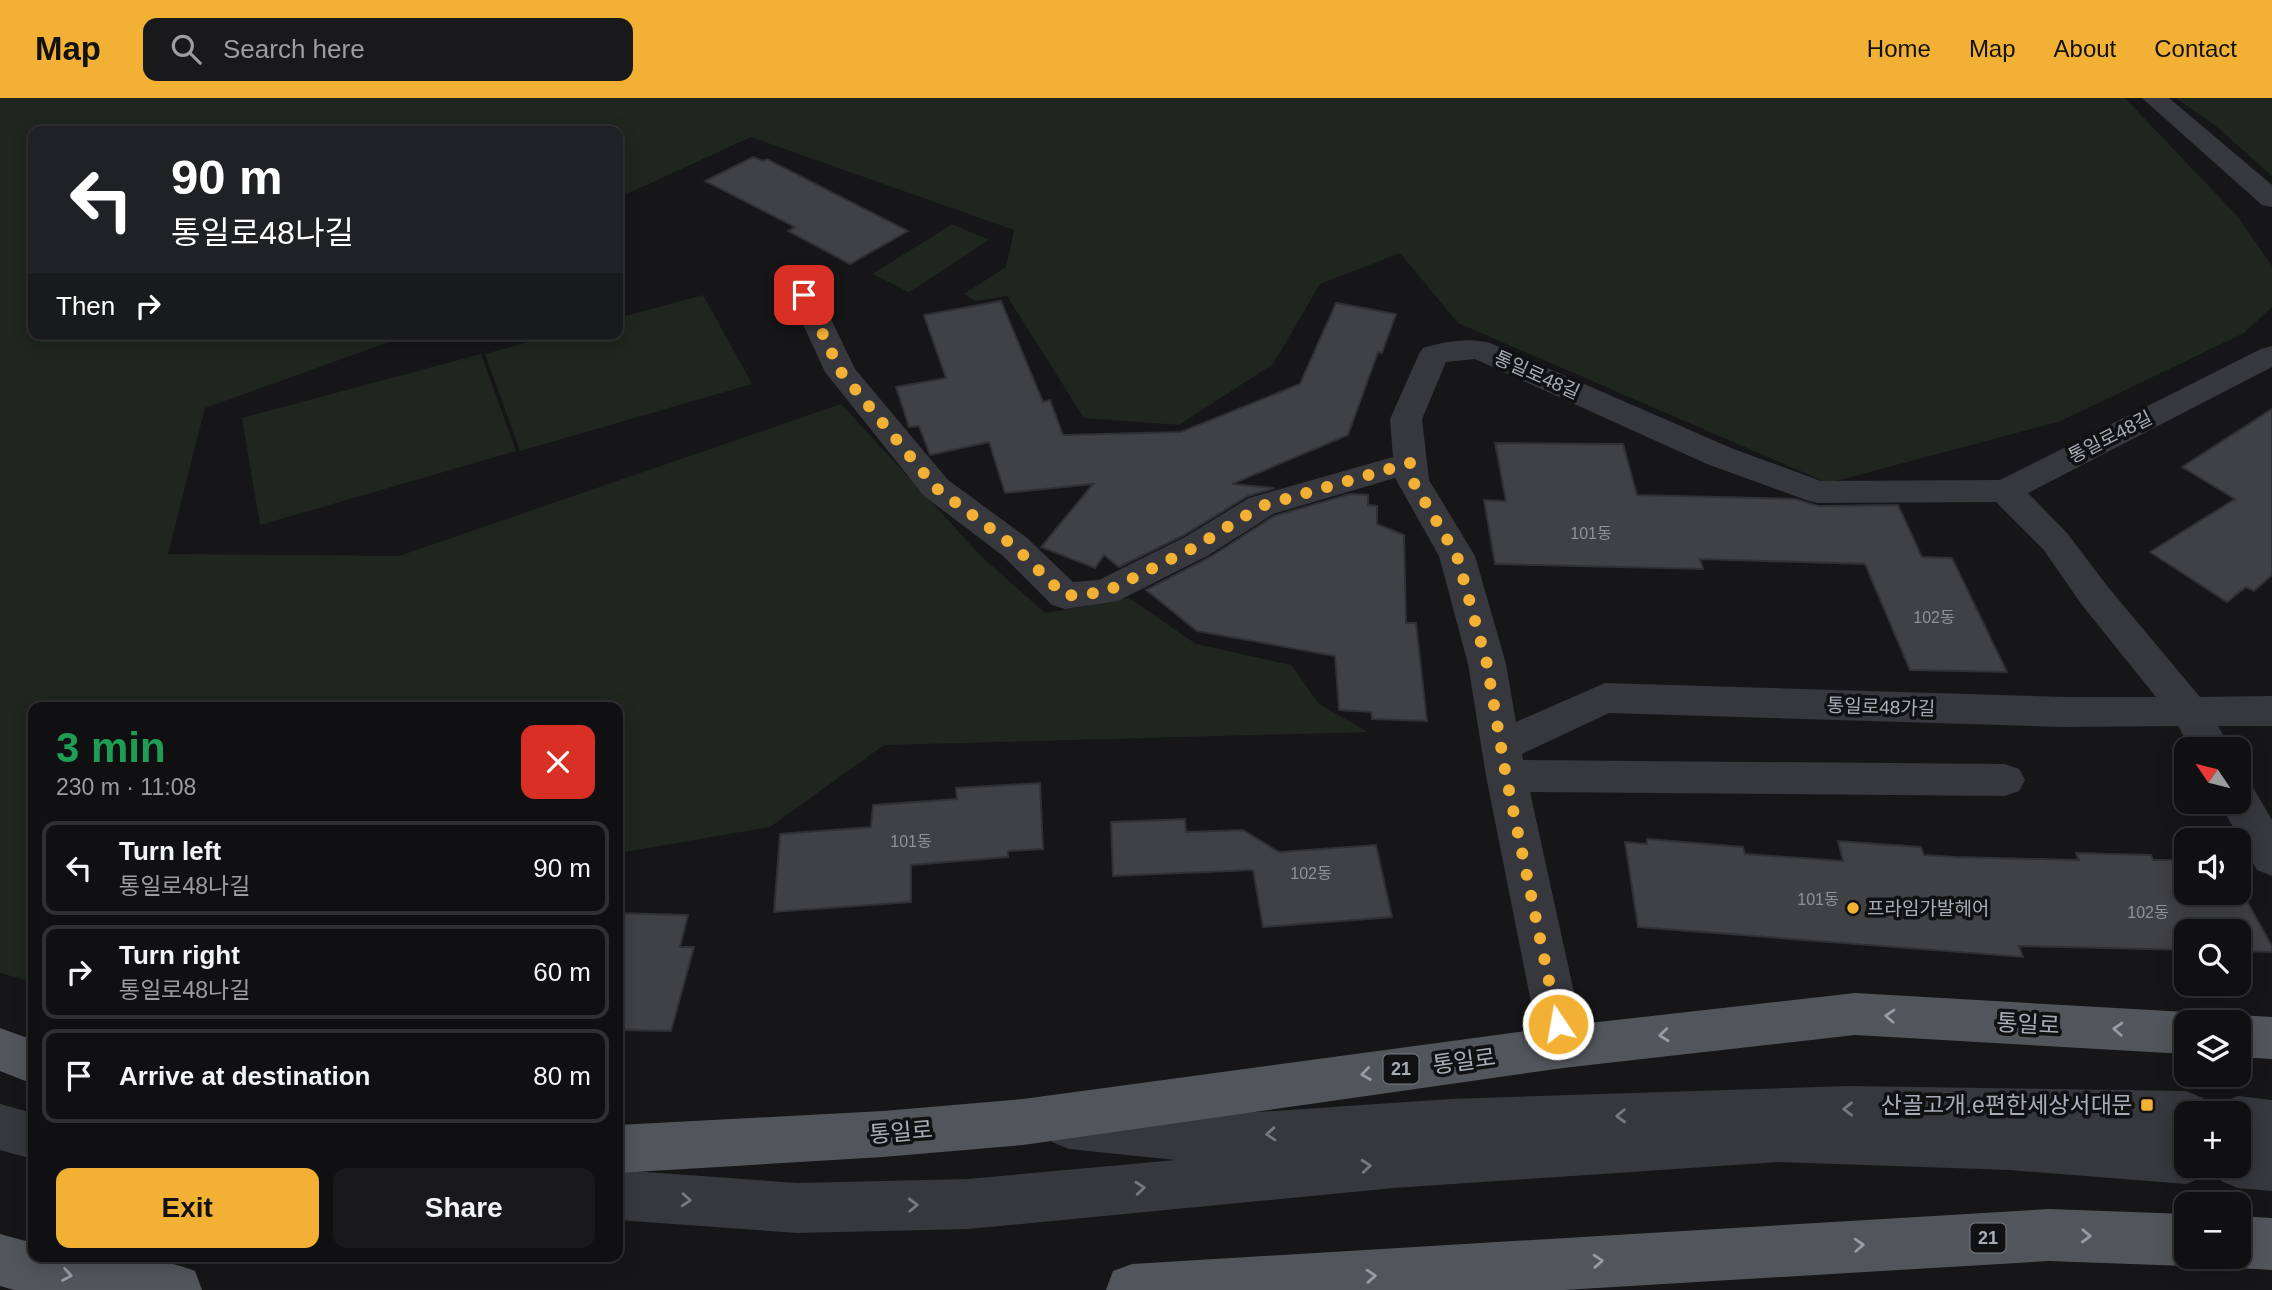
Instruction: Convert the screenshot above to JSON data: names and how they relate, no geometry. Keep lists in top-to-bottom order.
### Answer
{
  "streets": {
    "main road": ["통일로", "21"],
    "street": ["통일로48길", "통일로48가길"]
  },
  "crossings": [
    ["통일로48길", "통일로48가길"],
    ["통일로48길", "통일로"]
  ],
  "places": {
    "other": ["프라임가발헤어"],
    "transit": ["산골고개.e편한세상서대문"]
  },
  "house_numbers": [
    "101동",
    "102동",
    "101동",
    "102동",
    "101동",
    "102동"
  ],
  "north": "top left",
  "page": {
    "header": "Map",
    "search": "Search here",
    "nav": [
      "Home",
      "Map",
      "About",
      "Contact"
    ],
    "turn": ["90 m", "통일로48나길"],
    "then": "Then",
    "heading": ["3 min", "230 m · 11:08"],
    "map_buttons": ["+", "−"],
    "list": [
      {
        "name": "Turn left",
        "note": "통일로48나길",
        "value": "90 m"
      },
      {
        "name": "Turn right",
        "note": "통일로48나길",
        "value": "60 m"
      },
      {
        "name": "Arrive at destination",
        "value": "80 m"
      }
    ],
    "buttons": ["Exit", "Share"]
  }
}
